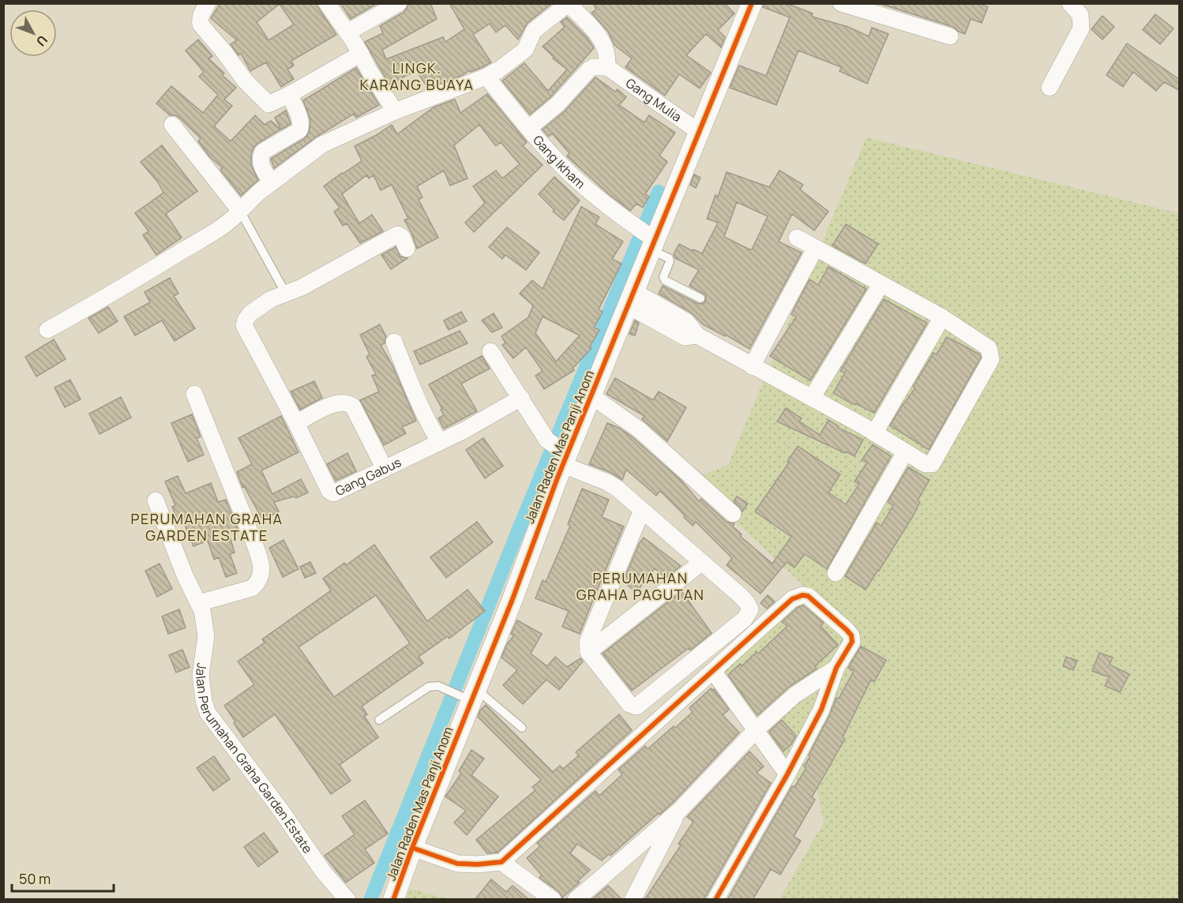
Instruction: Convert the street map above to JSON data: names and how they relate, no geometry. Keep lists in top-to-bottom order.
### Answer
{
  "streets": {
    "street": [
      "Gang Mulia",
      "Gang Ikham",
      "Jalan Raden Mas Panji Anom",
      "Gang Gabus",
      "Jalan Perumahan Graha Garden Estate"
    ]
  },
  "crossings": [
    ["Gang Mulia", "Jalan Raden Mas Panji Anom"],
    ["Gang Ikham", "Jalan Raden Mas Panji Anom"]
  ],
  "districts": ["LINGK. KARANG BUAYA", "PERUMAHAN GRAHA GARDEN ESTATE", "PERUMAHAN GRAHA PAGUTAN"],
  "scale_bar": "50 m",
  "north": "bottom right"
}
